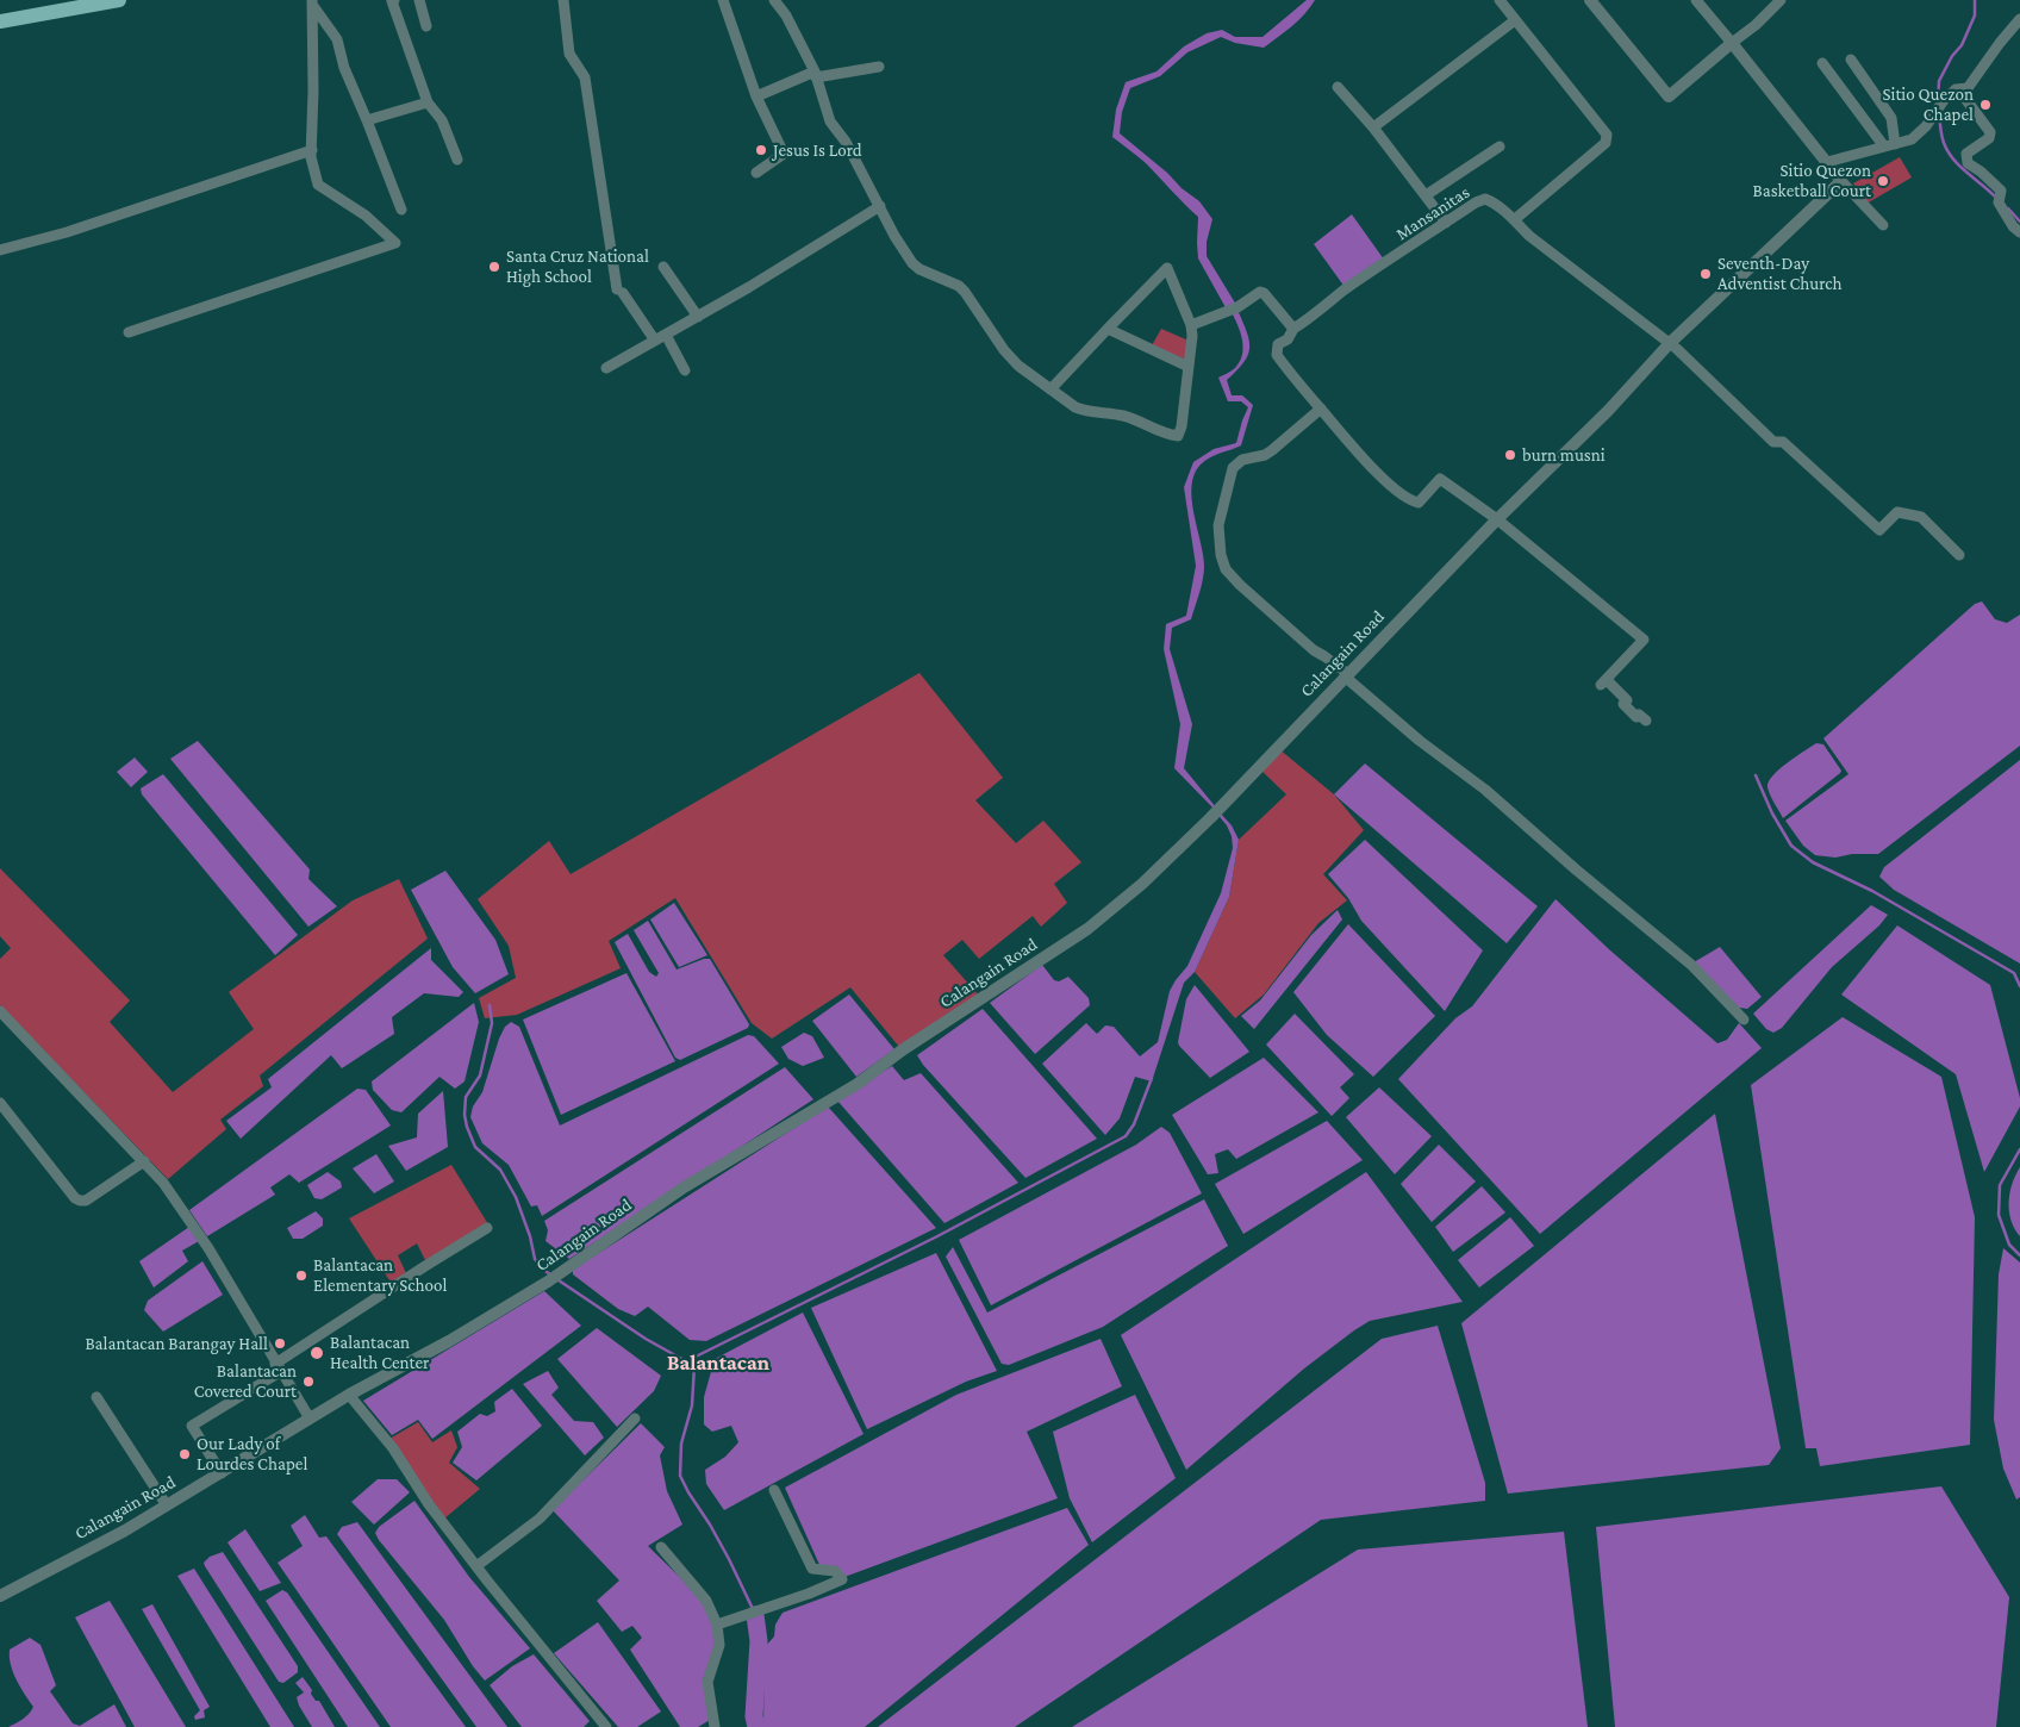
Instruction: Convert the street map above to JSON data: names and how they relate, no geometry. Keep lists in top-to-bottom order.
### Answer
{
  "streets": {
    "street": ["Mansanitas", "Calangain Road"]
  },
  "crossings": [
    ["Mansanitas", "Calangain Road"]
  ],
  "districts": ["Balantacan"],
  "places": [
    "Sitio Quezon Chapel",
    "Jesus Is Lord",
    "Sitio Quezon Basketball Court",
    "Santa Cruz National High School",
    "Seventh-Day Adventist Church",
    "burn musni",
    "Balantacan Elementary School",
    "Balantacan Barangay Hall",
    "Balantacan Health Center",
    "Balantacan Covered Court",
    "Our Lady of Lourdes Chapel"
  ]
}
